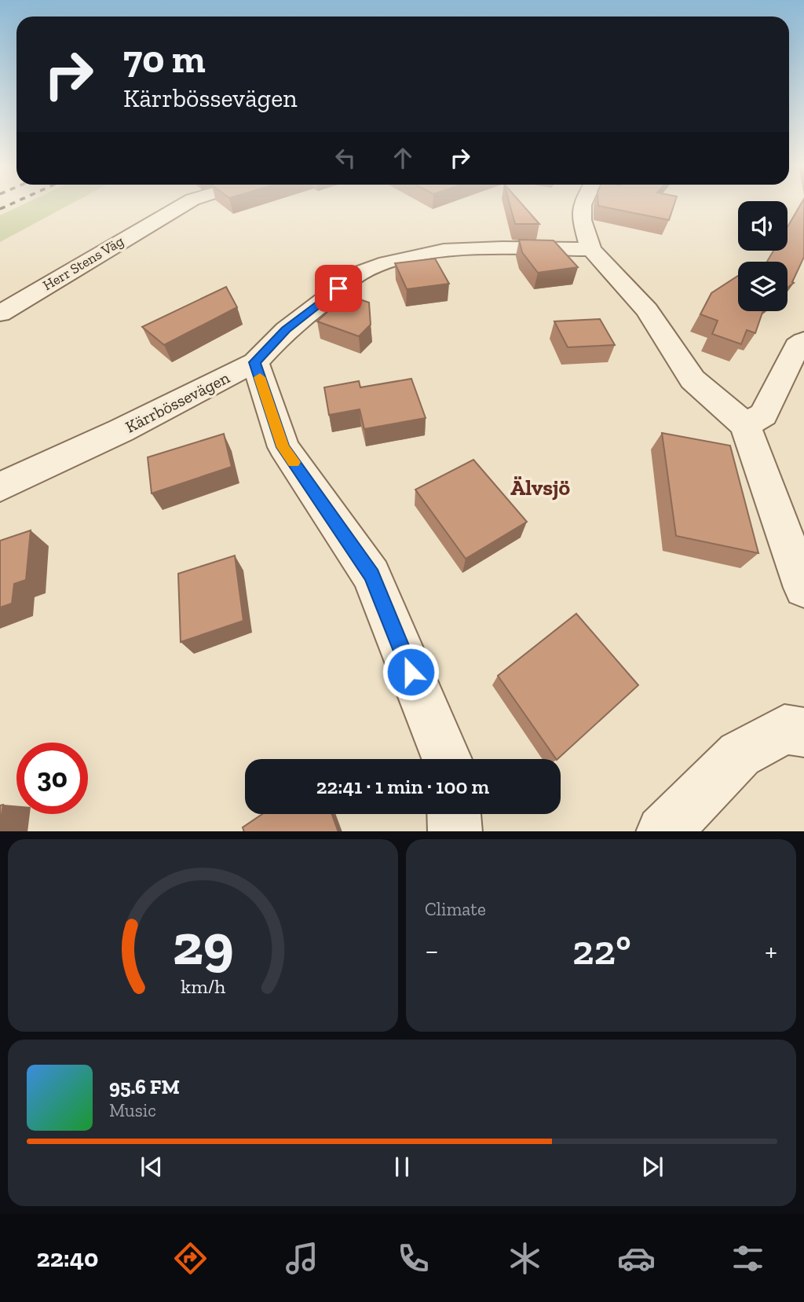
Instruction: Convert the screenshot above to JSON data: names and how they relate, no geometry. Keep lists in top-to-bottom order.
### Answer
{
  "streets": {
    "street": ["Herr Stens Väg", "Kärrbössevägen"]
  },
  "districts": ["Älvsjö"],
  "page": {
    "turn": ["70 m", "Kärrbössevägen"],
    "limit": "30",
    "trip": "22:41 · 1 min · 100 m",
    "tile": "Climate",
    "heat": ["−", "22°", "+"],
    "song": ["95.6 FM", "Music"],
    "tabs": "22:40",
    "gauge": ["29", "km/h"]
  }
}
